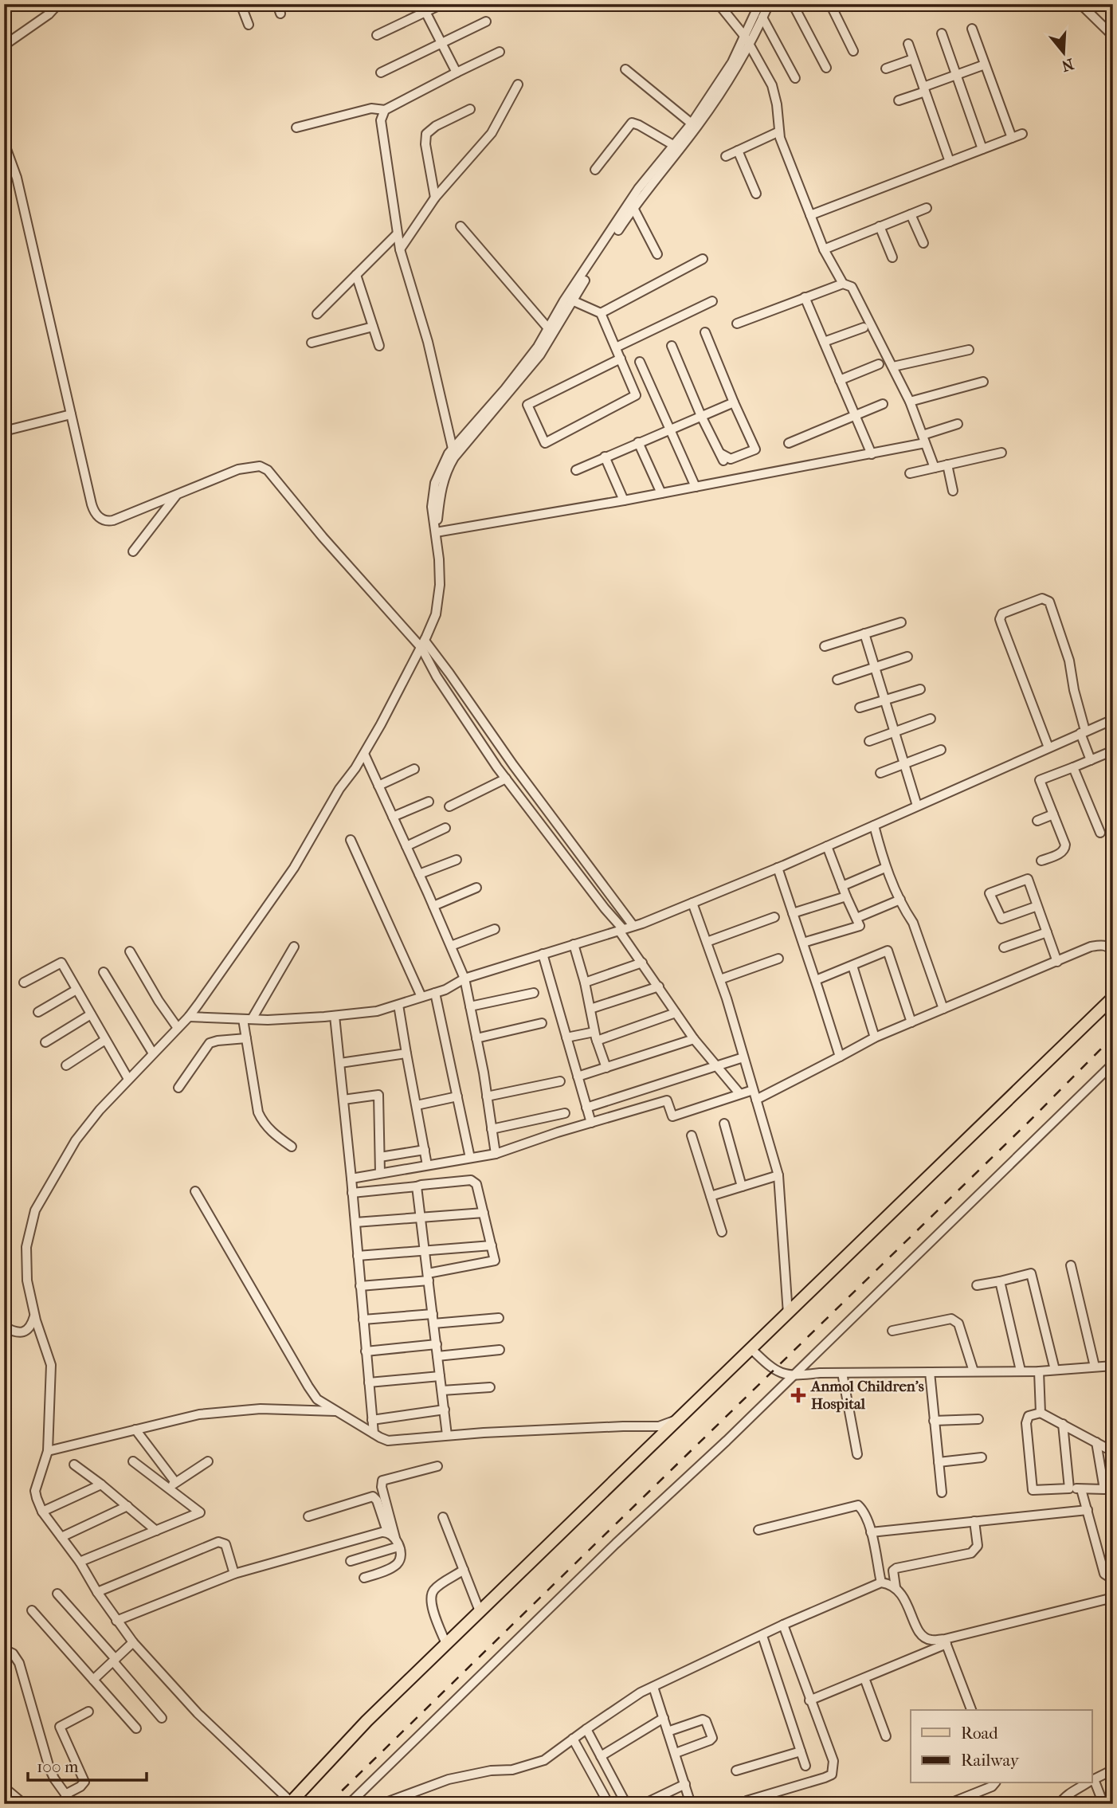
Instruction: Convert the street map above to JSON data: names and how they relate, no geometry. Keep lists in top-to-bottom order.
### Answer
{
  "places": {
    "health": ["Anmol Children's Hospital"]
  },
  "legend": ["Road", "Railway"],
  "scale_bar": "100 m",
  "north": "bottom"
}
